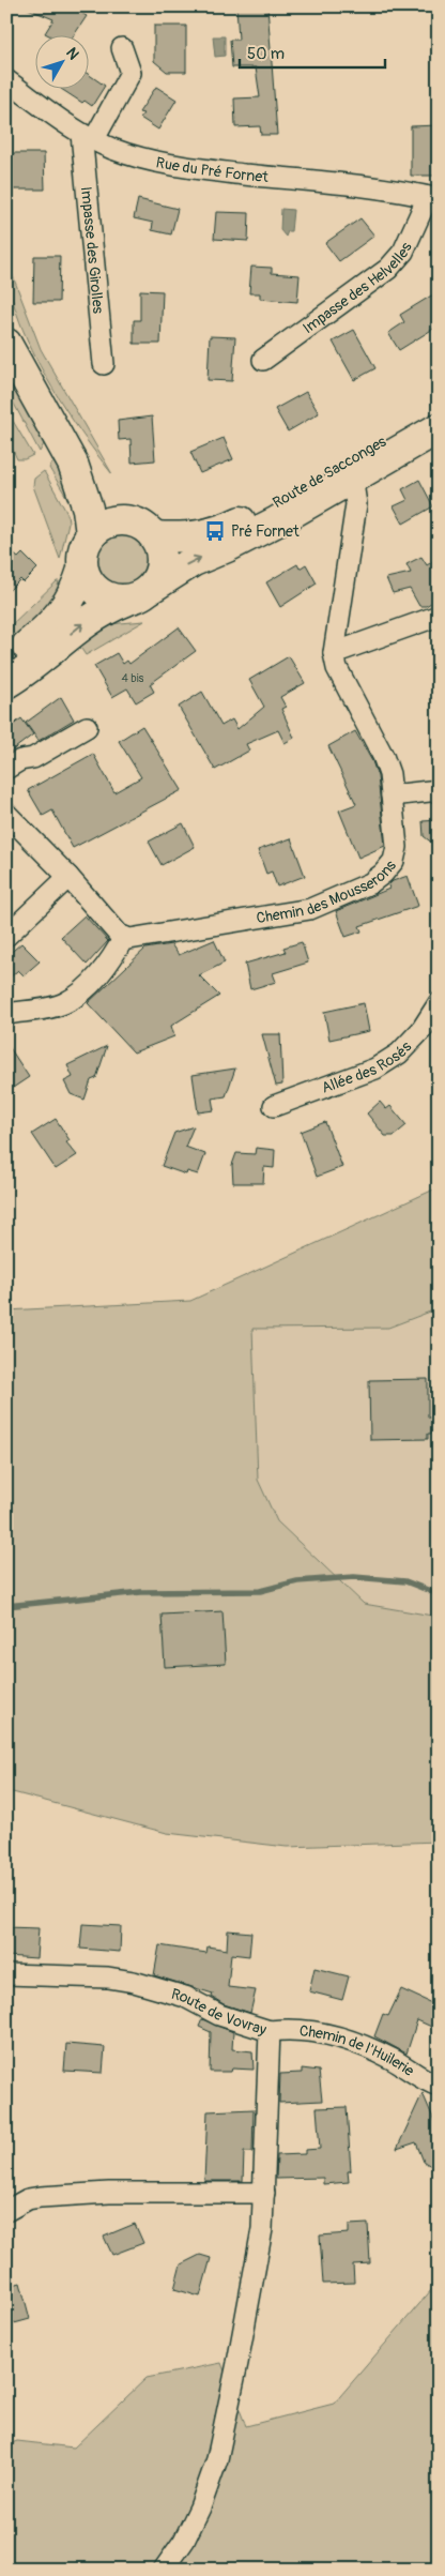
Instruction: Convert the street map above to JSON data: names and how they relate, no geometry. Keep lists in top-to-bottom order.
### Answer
{
  "streets": {
    "street": [
      "Rue du Pré Fornet",
      "Impasse des Girolles",
      "Impasse des Helvelles",
      "Route de Sacconges",
      "Chemin des Mousserons",
      "Allée des Rosés",
      "Route de Vovray",
      "Chemin de l'Huilerie"
    ]
  },
  "crossings": [
    ["Rue du Pré Fornet", "Impasse des Girolles"],
    ["Rue du Pré Fornet", "Impasse des Helvelles"],
    ["Route de Sacconges", "Chemin des Mousserons"],
    ["Route de Vovray", "Chemin de l'Huilerie"]
  ],
  "places": {
    "bus stop": ["Pré Fornet"]
  },
  "house_numbers": ["4 bis"],
  "scale_bar": "50 m",
  "north": "top right"
}
